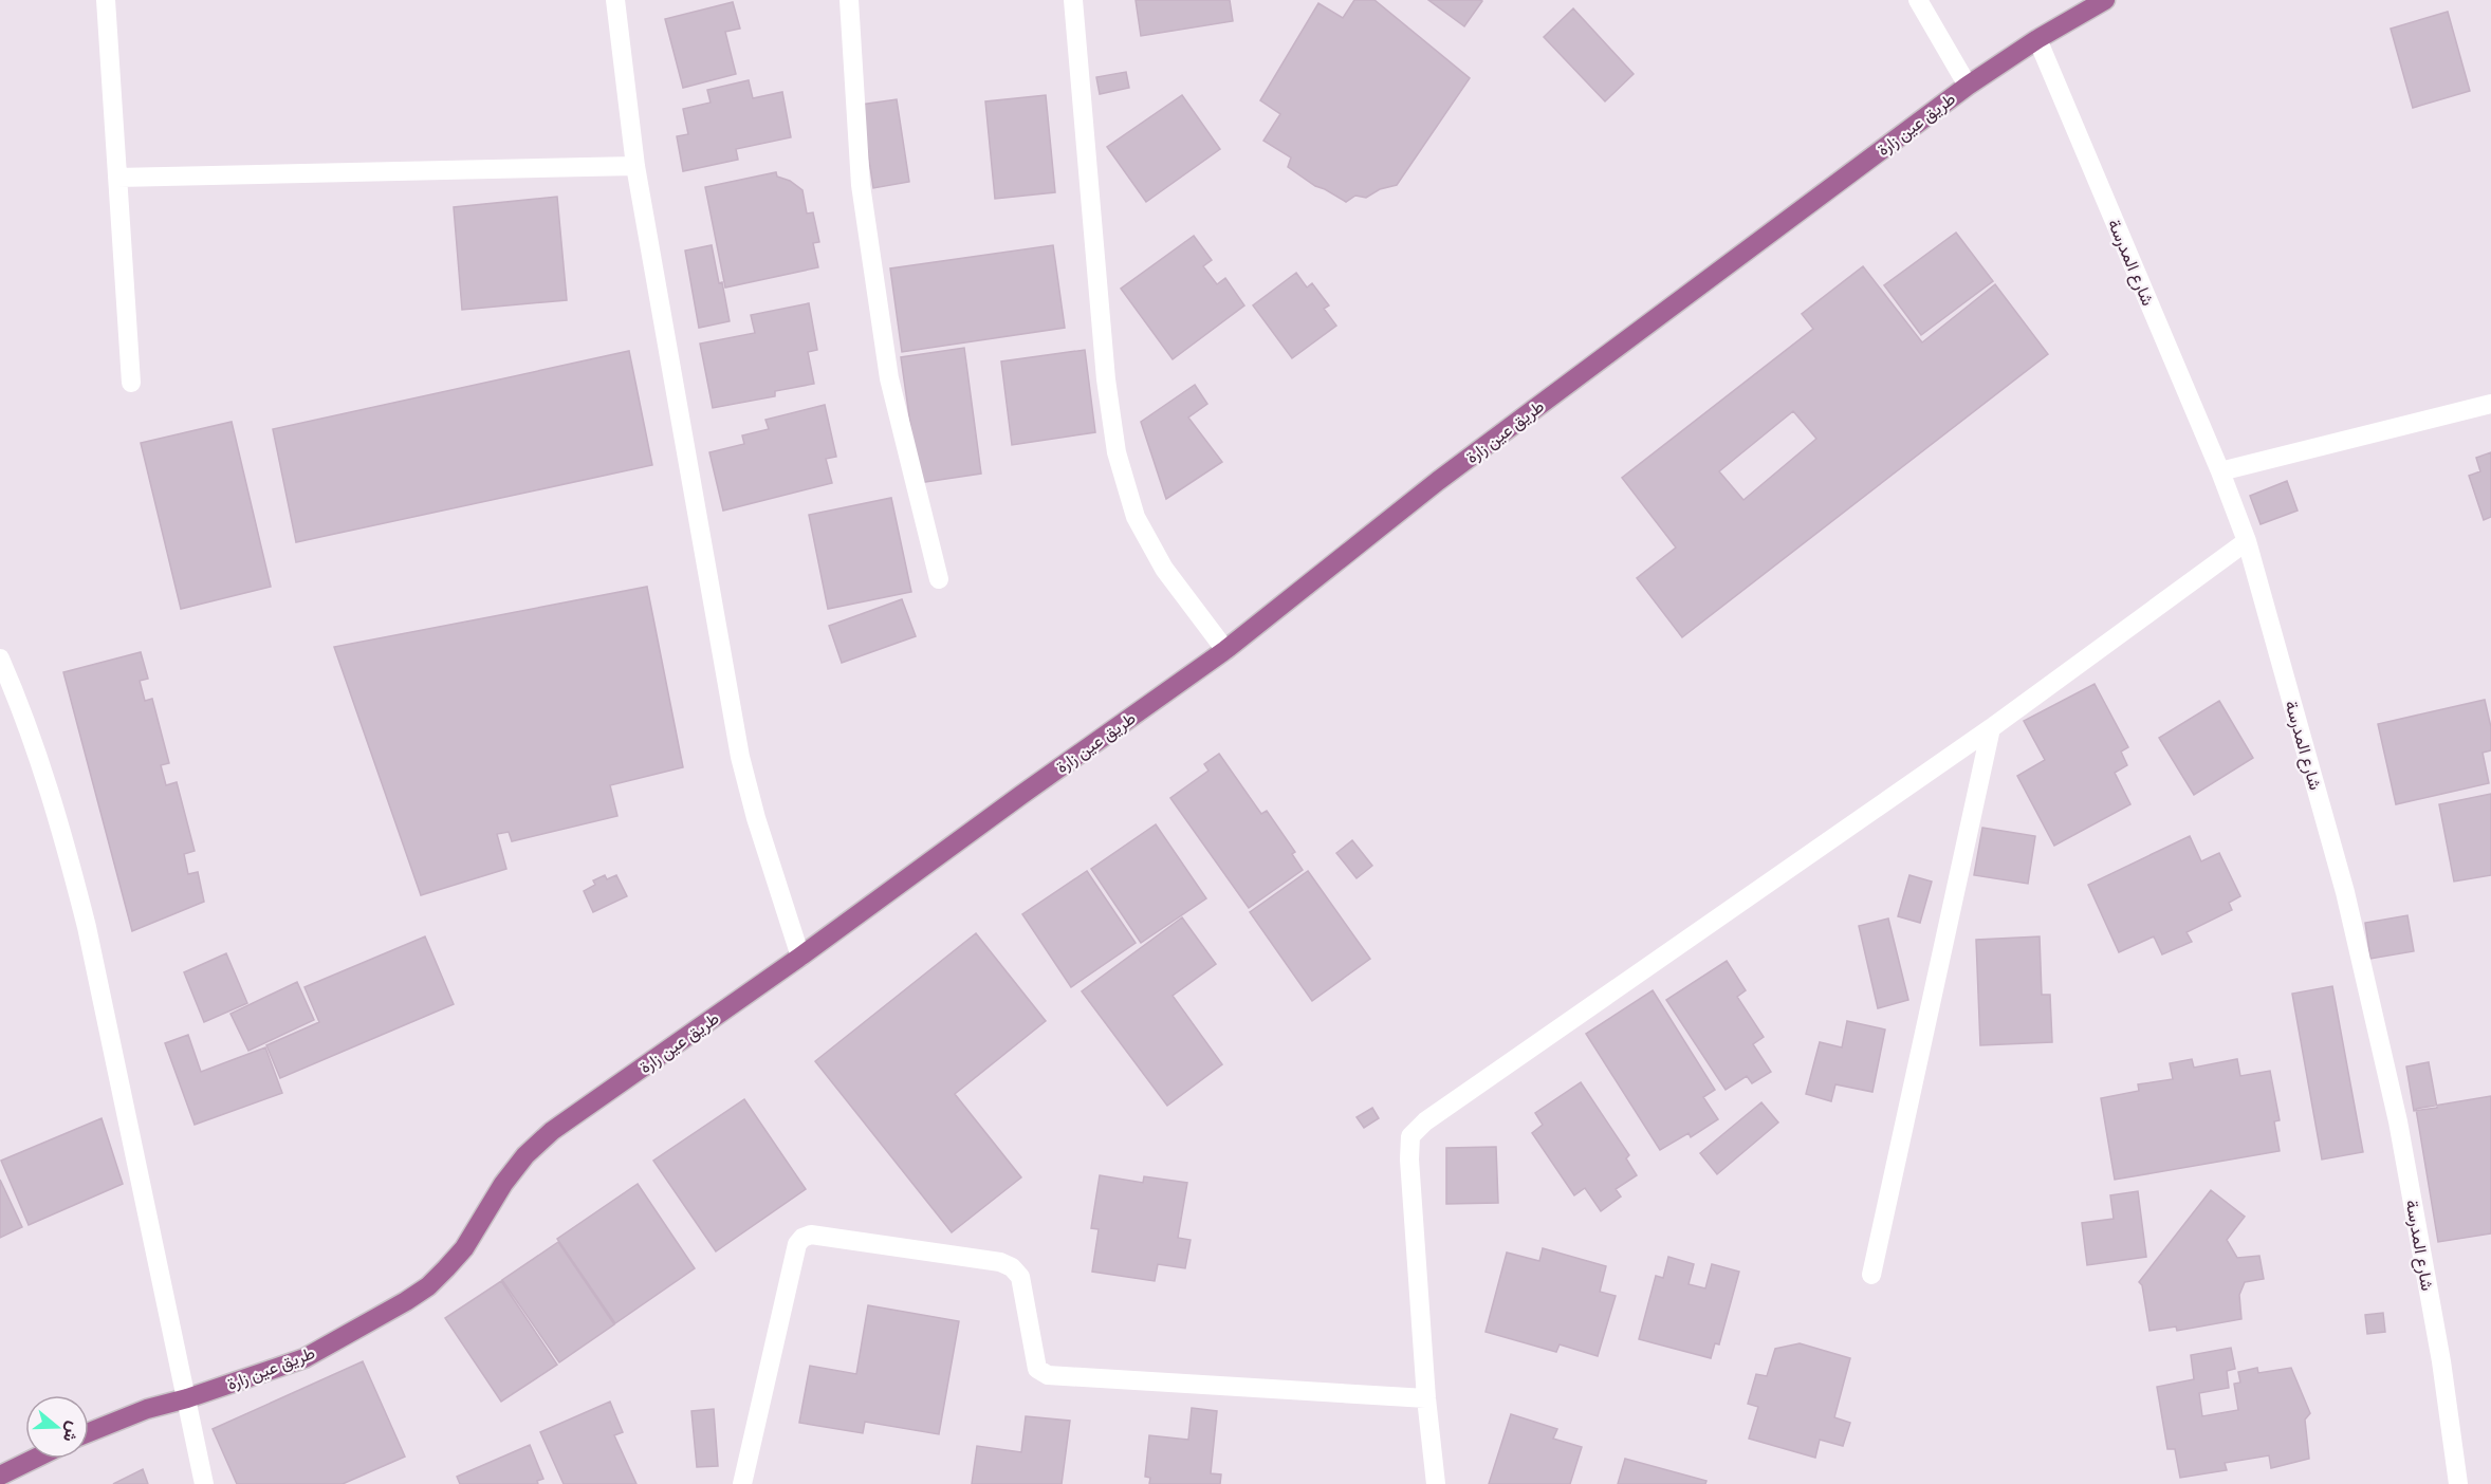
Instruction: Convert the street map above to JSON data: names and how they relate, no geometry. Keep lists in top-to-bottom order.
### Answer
{
  "streets": {
    "main road": ["طريق عين زارة"],
    "street": ["شارع المدرسة"]
  },
  "crossings": [
    ["طريق عين زارة", "شارع المدرسة"]
  ],
  "north": "right"
}
